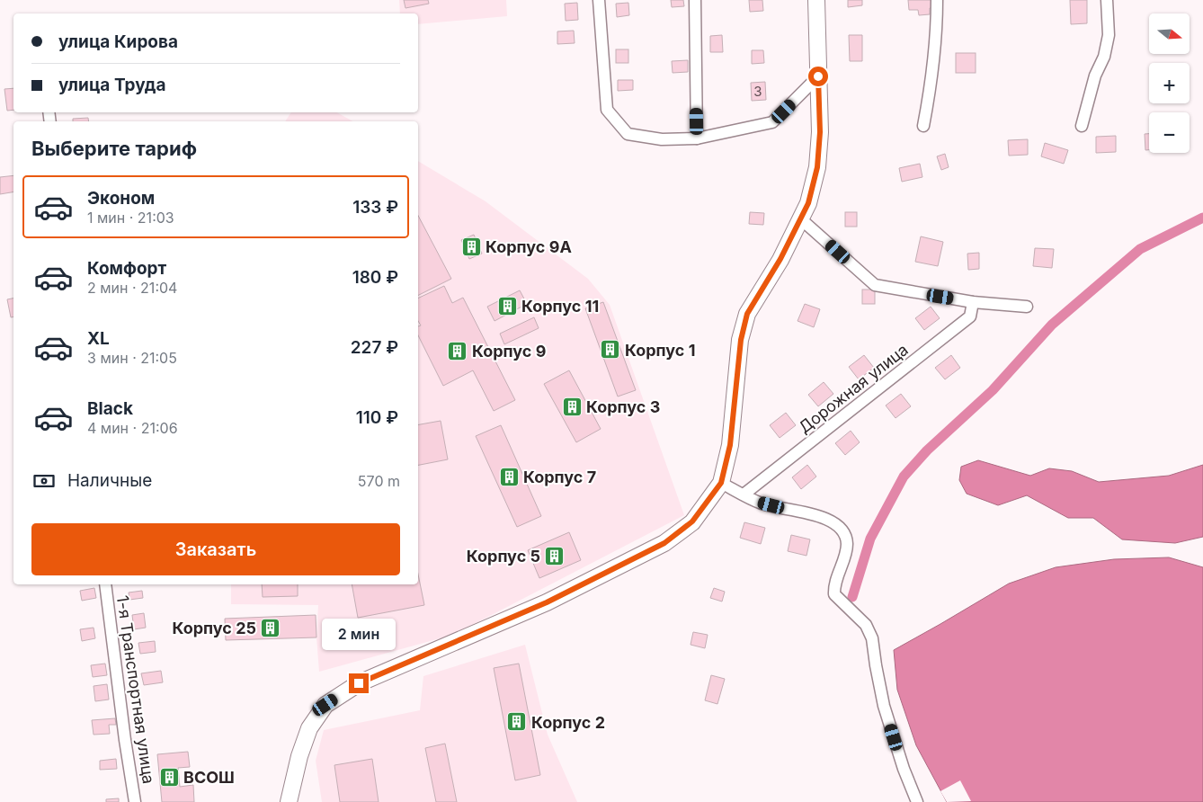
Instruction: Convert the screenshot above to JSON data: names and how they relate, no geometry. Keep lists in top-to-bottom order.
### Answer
{
  "streets": {
    "street": ["Дорожная улица", "1-я Транспортная улица"]
  },
  "places": {
    "building": [
      "Корпус 9А",
      "Корпус 11",
      "Корпус 1",
      "Корпус 9",
      "Корпус 3",
      "Корпус 7",
      "Корпус 5",
      "Корпус 25",
      "Корпус 2",
      "ВСОШ"
    ]
  },
  "house_numbers": ["3"],
  "north": "right",
  "page": {
    "map_buttons": ["+", "−"],
    "banner": ["улица Кирова", "улица Труда"],
    "heading": "Выберите тариф",
    "list": [
      {
        "name": "Эконом",
        "note": "1 мин · 21:03",
        "value": "133 ₽"
      },
      {
        "name": "Комфорт",
        "note": "2 мин · 21:04",
        "value": "180 ₽"
      },
      {
        "name": "XL",
        "note": "3 мин · 21:05",
        "value": "227 ₽"
      },
      {
        "name": "Black",
        "note": "4 мин · 21:06",
        "value": "110 ₽"
      }
    ],
    "pay": ["Наличные", "570 m"],
    "buttons": "Заказать",
    "bubble": "2 мин"
  }
}
